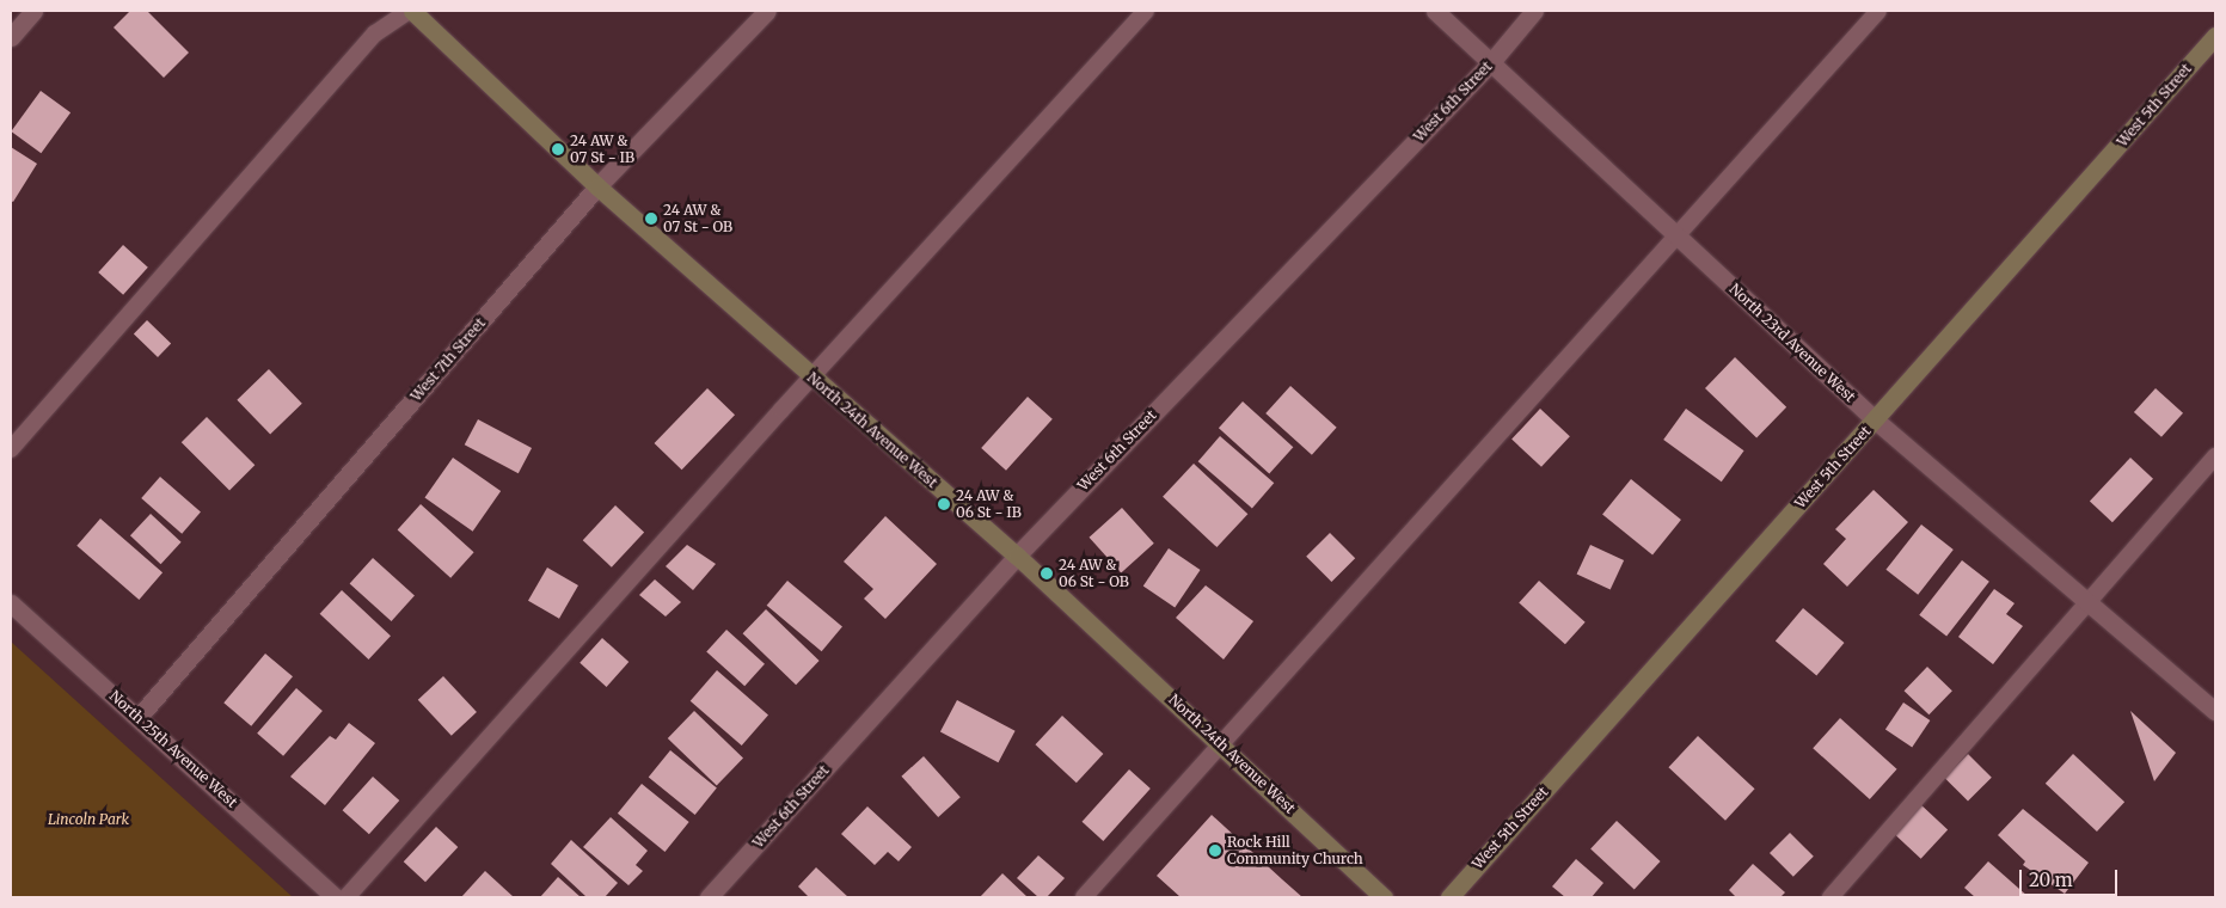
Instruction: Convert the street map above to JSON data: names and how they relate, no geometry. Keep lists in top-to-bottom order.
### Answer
{
  "streets": {
    "street": [
      "West 6th Street",
      "West 5th Street",
      "North 23rd Avenue West",
      "West 7th Street",
      "North 24th Avenue West",
      "North 25th Avenue West"
    ]
  },
  "crossings": [
    ["West 6th Street", "North 23rd Avenue West"],
    ["West 6th Street", "North 24th Avenue West"],
    ["West 5th Street", "North 23rd Avenue West"],
    ["West 7th Street", "North 24th Avenue West"],
    ["West 7th Street", "North 25th Avenue West"]
  ],
  "parks": ["Lincoln Park"],
  "places": [
    "24 AW & 07 St - IB",
    "24 AW & 07 St - OB",
    "24 AW & 06 St - IB",
    "24 AW & 06 St - OB",
    "Rock Hill Community Church"
  ],
  "scale_bar": "20 m"
}
